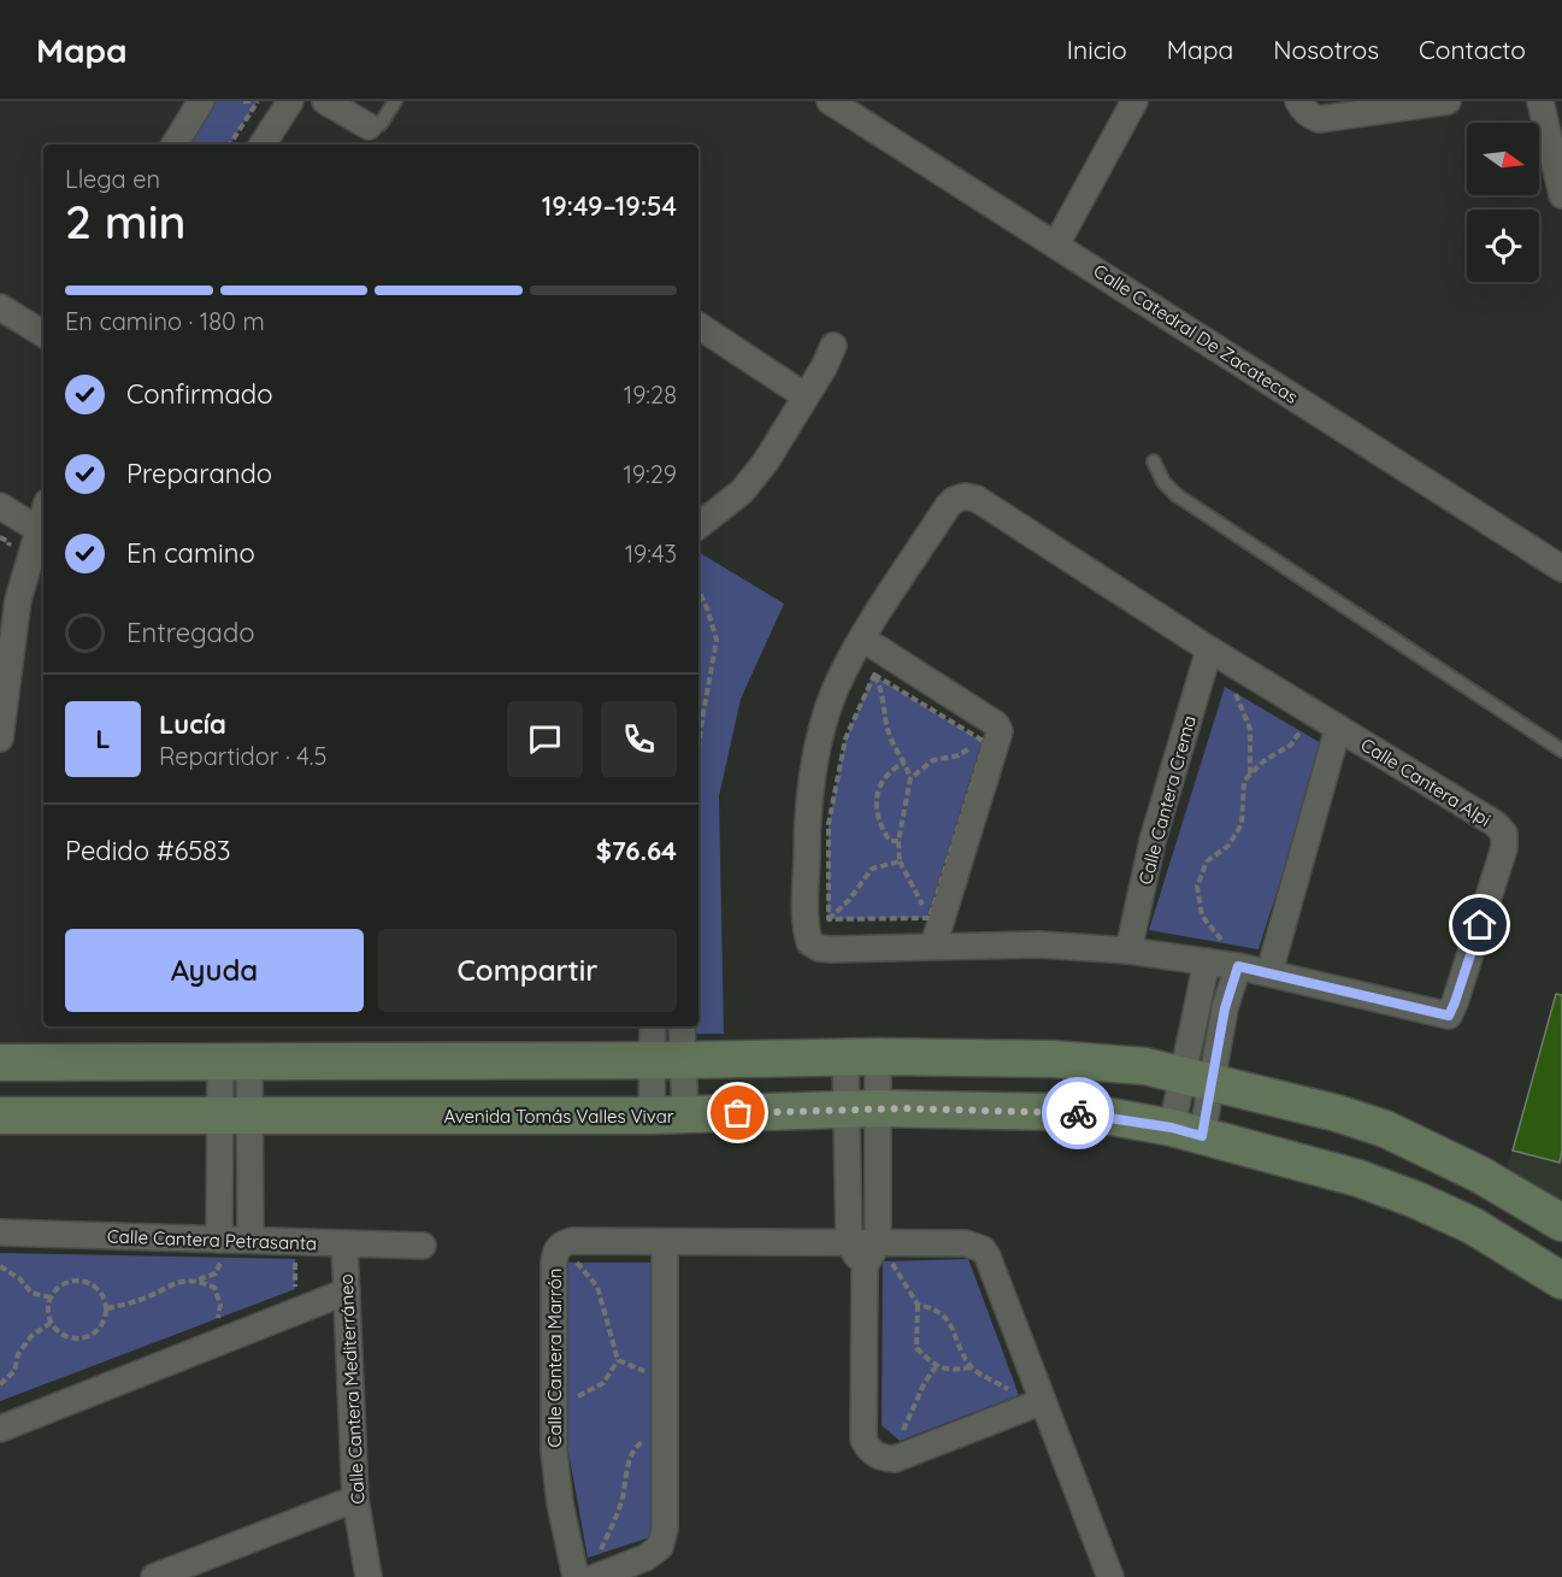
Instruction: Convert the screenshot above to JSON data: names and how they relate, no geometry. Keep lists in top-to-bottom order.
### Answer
{
  "streets": {
    "main road": ["Avenida Tomás Valles Vivar"],
    "street": [
      "Calle Catedral De Zacatecas",
      "Calle Cantera Alpi",
      "Calle Cantera Crema",
      "Calle Cantera Petrasanta",
      "Calle Cantera Marrón",
      "Calle Cantera Mediterráneo"
    ]
  },
  "crossings": [
    ["Calle Cantera Alpi", "Calle Cantera Crema"],
    ["Calle Cantera Petrasanta", "Calle Cantera Mediterráneo"]
  ],
  "north": "right",
  "page": {
    "header": "Mapa",
    "nav": [
      "Inicio",
      "Mapa",
      "Nosotros",
      "Contacto"
    ],
    "heading": ["2 min", "Llega en", "19:49–19:54"],
    "panel": [
      "Lucía",
      "Repartidor · 4.5",
      "Pedido #6583",
      "$76.64"
    ],
    "bar": "En camino · 180 m",
    "list": [
      ["Confirmado", "19:28"],
      ["Preparando", "19:29"],
      ["En camino", "19:43"],
      "Entregado"
    ],
    "round": "L",
    "buttons": ["Ayuda", "Compartir"]
  }
}
